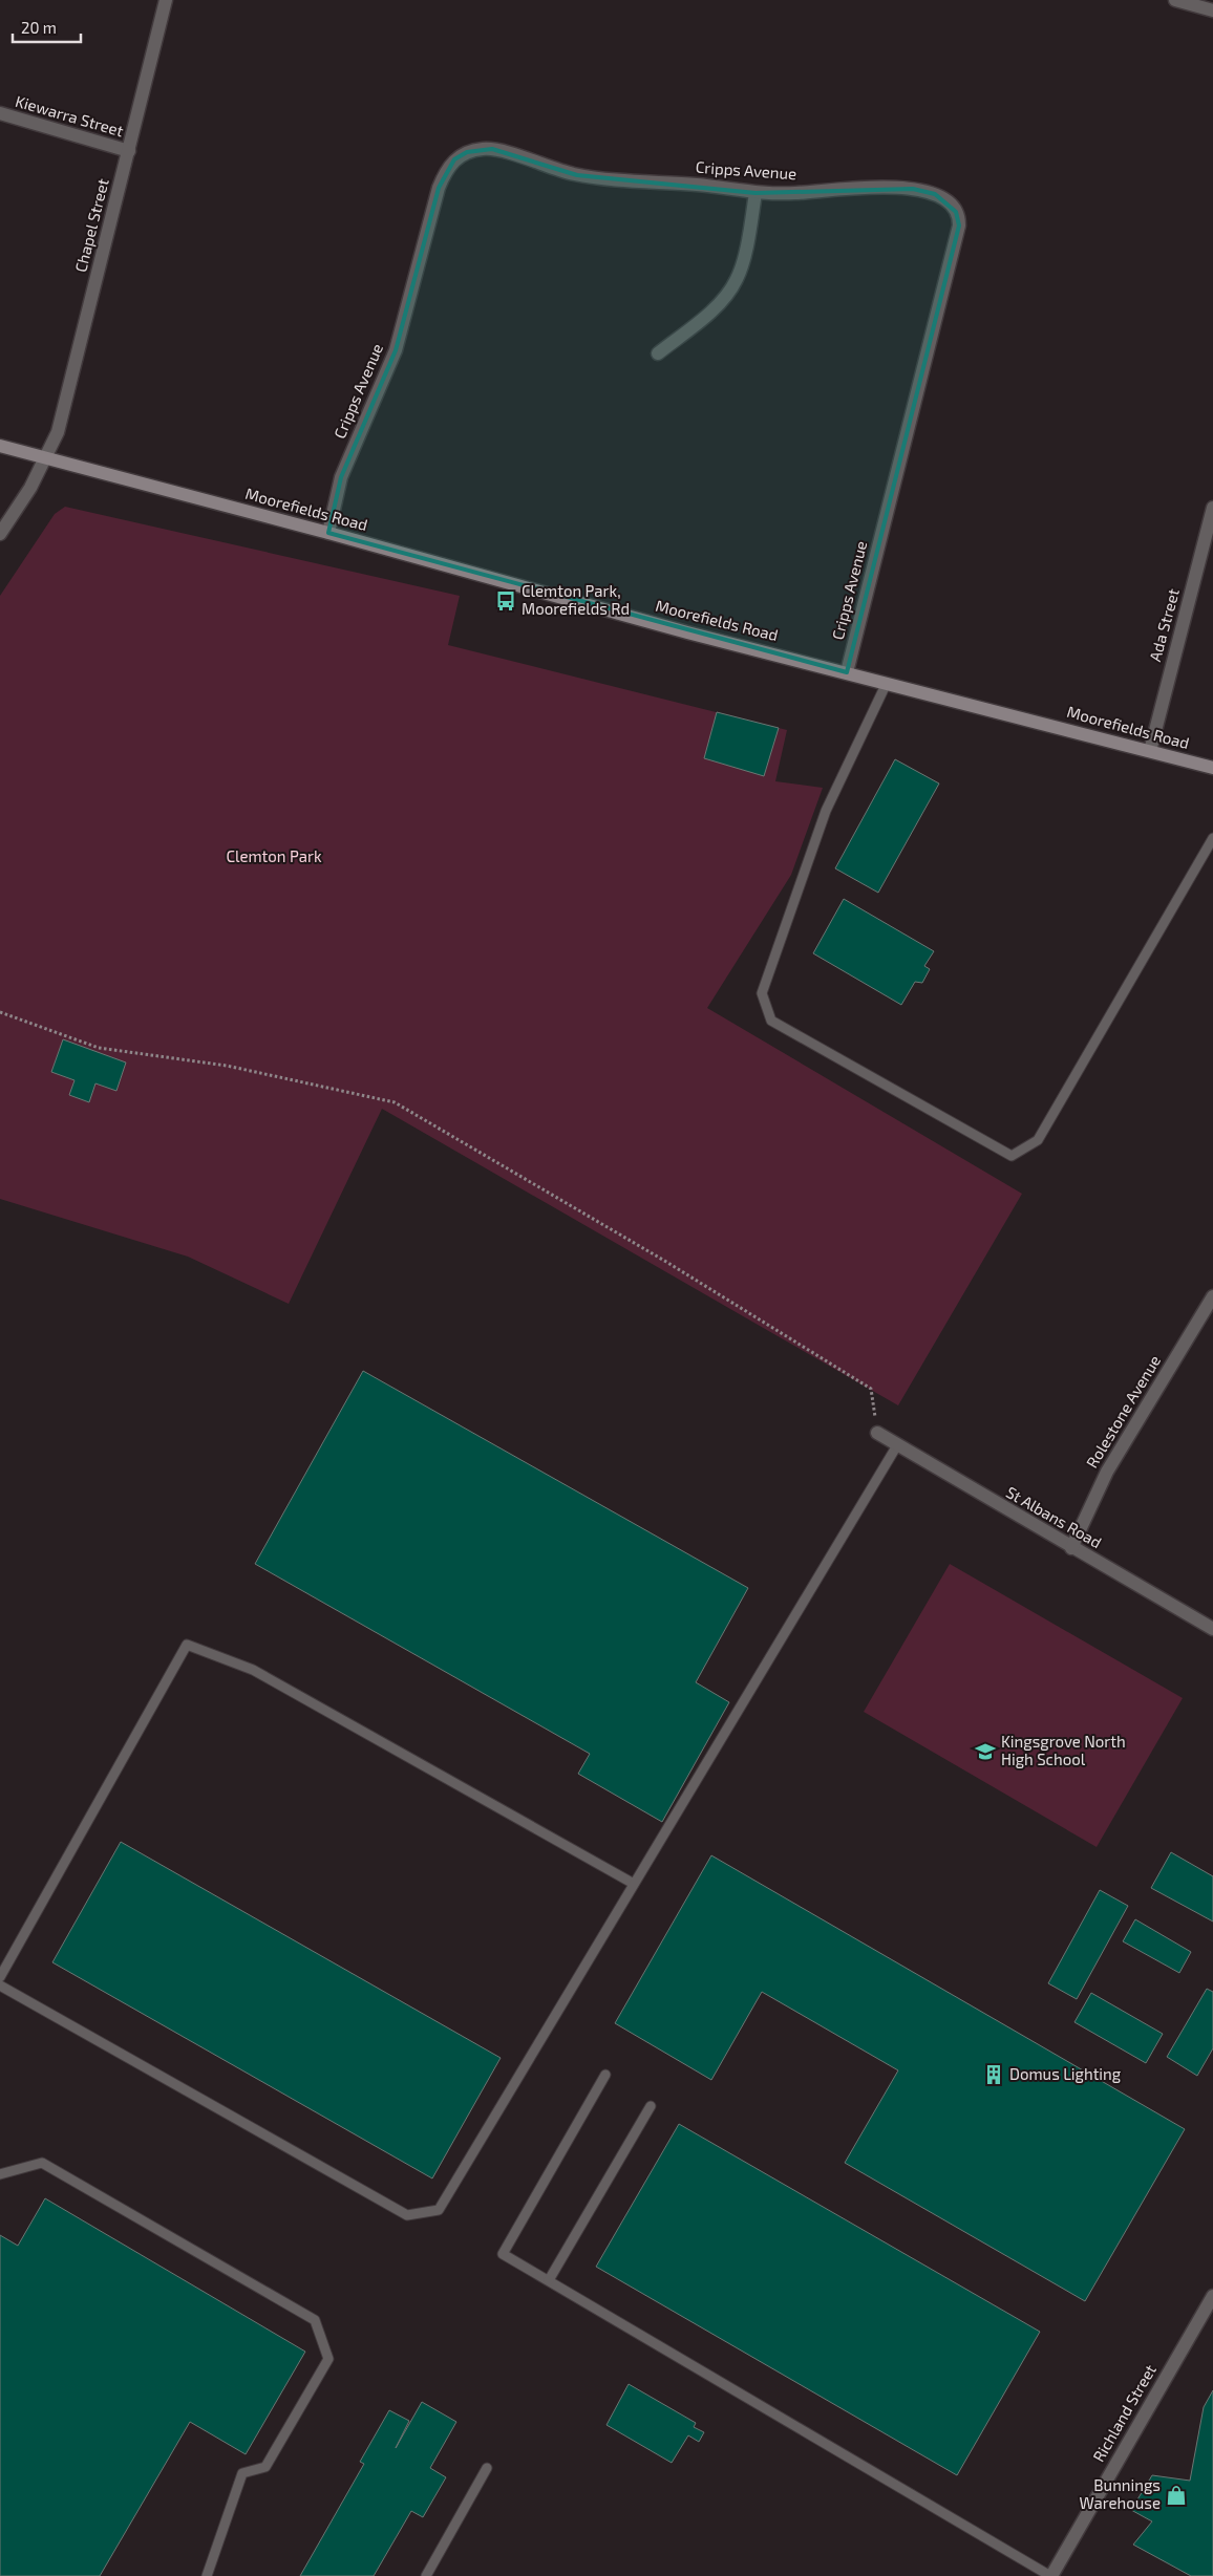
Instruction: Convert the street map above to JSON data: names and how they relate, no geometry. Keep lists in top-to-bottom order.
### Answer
{
  "streets": {
    "main road": ["Moorefields Road"],
    "street": [
      "Kiewarra Street",
      "Cripps Avenue",
      "Chapel Street",
      "Ada Street",
      "Rolestone Avenue",
      "St Albans Road",
      "Richland Street"
    ]
  },
  "crossings": [
    ["Kiewarra Street", "Chapel Street"],
    ["Cripps Avenue", "Moorefields Road"],
    ["Chapel Street", "Moorefields Road"],
    ["Moorefields Road", "Ada Street"],
    ["Rolestone Avenue", "St Albans Road"]
  ],
  "parks": ["Clemton Park"],
  "places": {
    "bus stop": ["Clemton Park, Moorefields Rd"],
    "school or university": ["Kingsgrove North High School"],
    "building": ["Domus Lighting"],
    "shop": ["Bunnings Warehouse"]
  },
  "scale_bar": "20 m"
}
